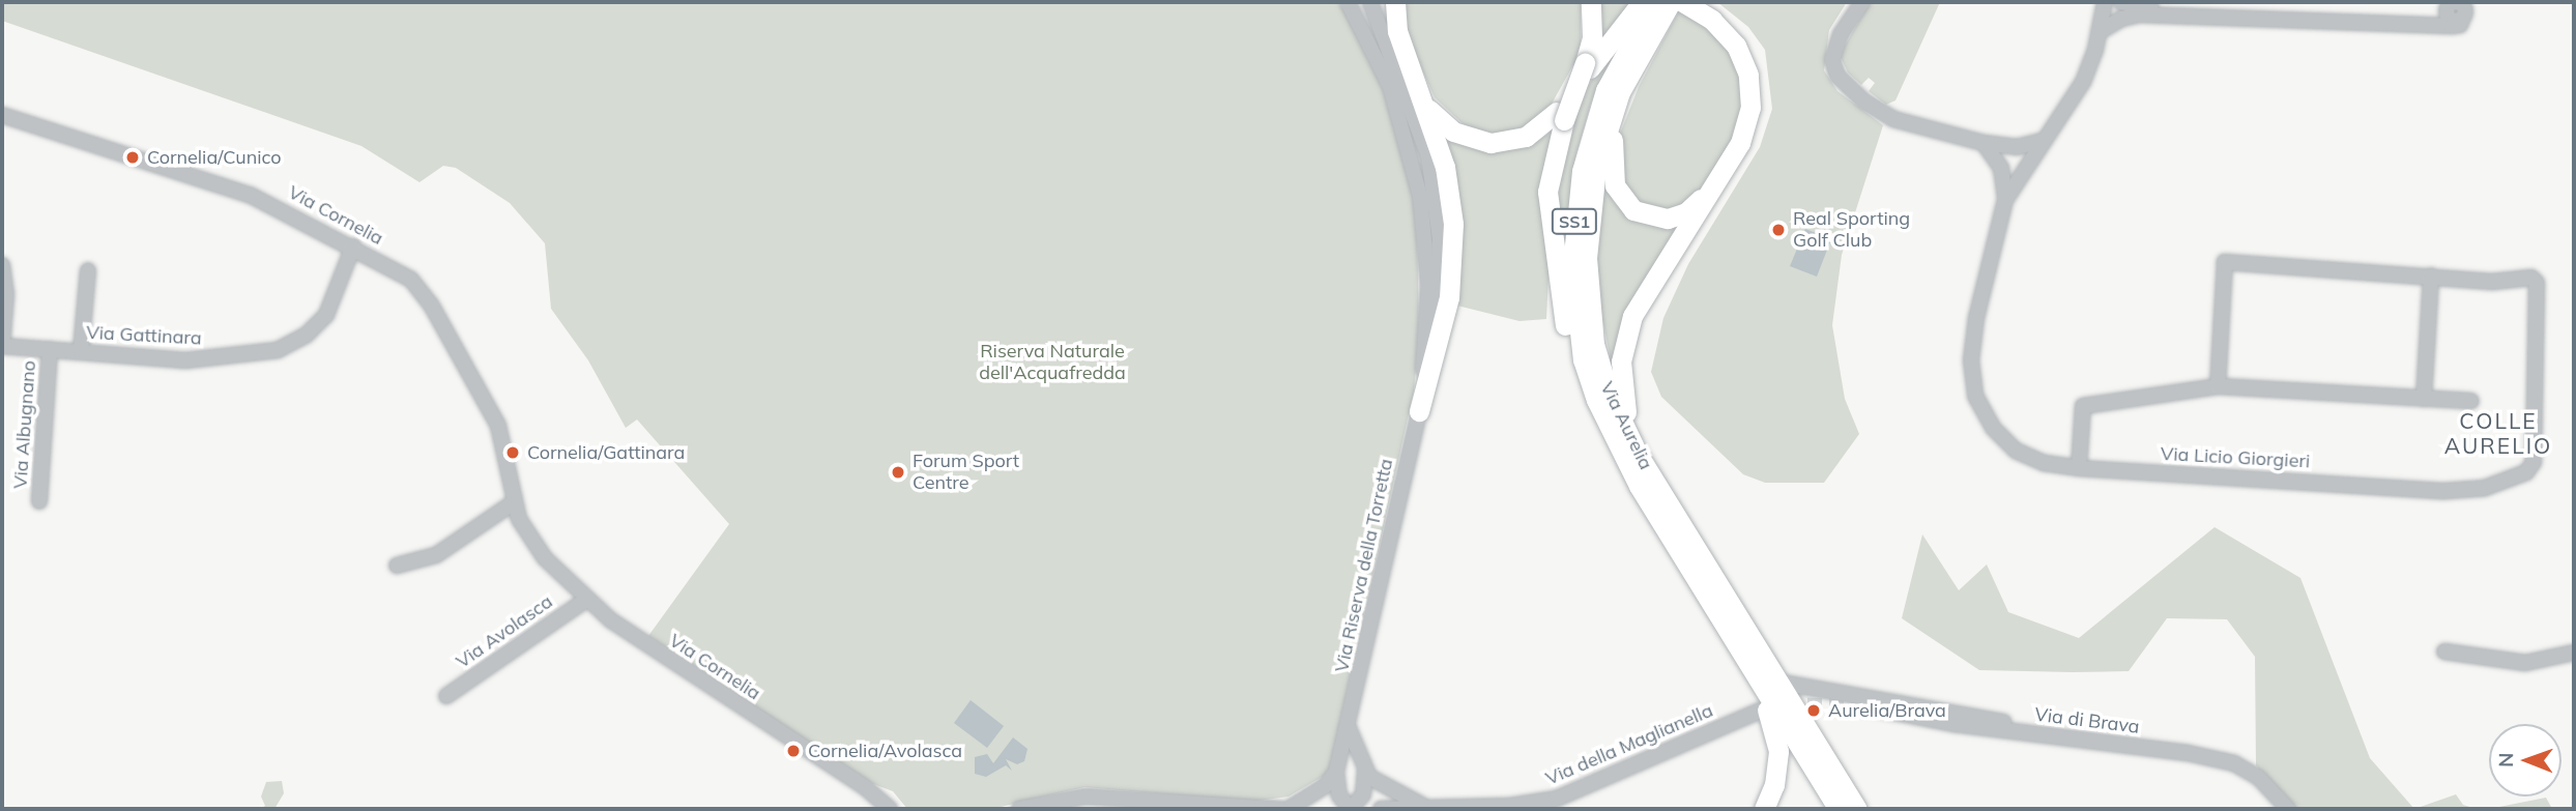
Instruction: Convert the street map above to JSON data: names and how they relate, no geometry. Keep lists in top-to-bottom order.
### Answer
{
  "streets": {
    "highway": ["SS1", "Via Aurelia"],
    "street": [
      "Via Cornelia",
      "Via Gattinara",
      "Via Albugnano",
      "Via Licio Giorgieri",
      "Via Riserva della Torretta",
      "Via Avolasca",
      "Via di Brava",
      "Via della Maglianella"
    ]
  },
  "crossings": [
    ["Via Cornelia", "Via Gattinara"],
    ["Via Cornelia", "Via Avolasca"],
    ["Via Gattinara", "Via Albugnano"]
  ],
  "districts": ["COLLE AURELIO"],
  "parks": ["Riserva Naturale dell'Acquafredda"],
  "places": [
    "Cornelia/Cunico",
    "Real Sporting Golf Club",
    "Cornelia/Gattinara",
    "Forum Sport Centre",
    "Aurelia/Brava",
    "Cornelia/Avolasca"
  ],
  "north": "left"
}
